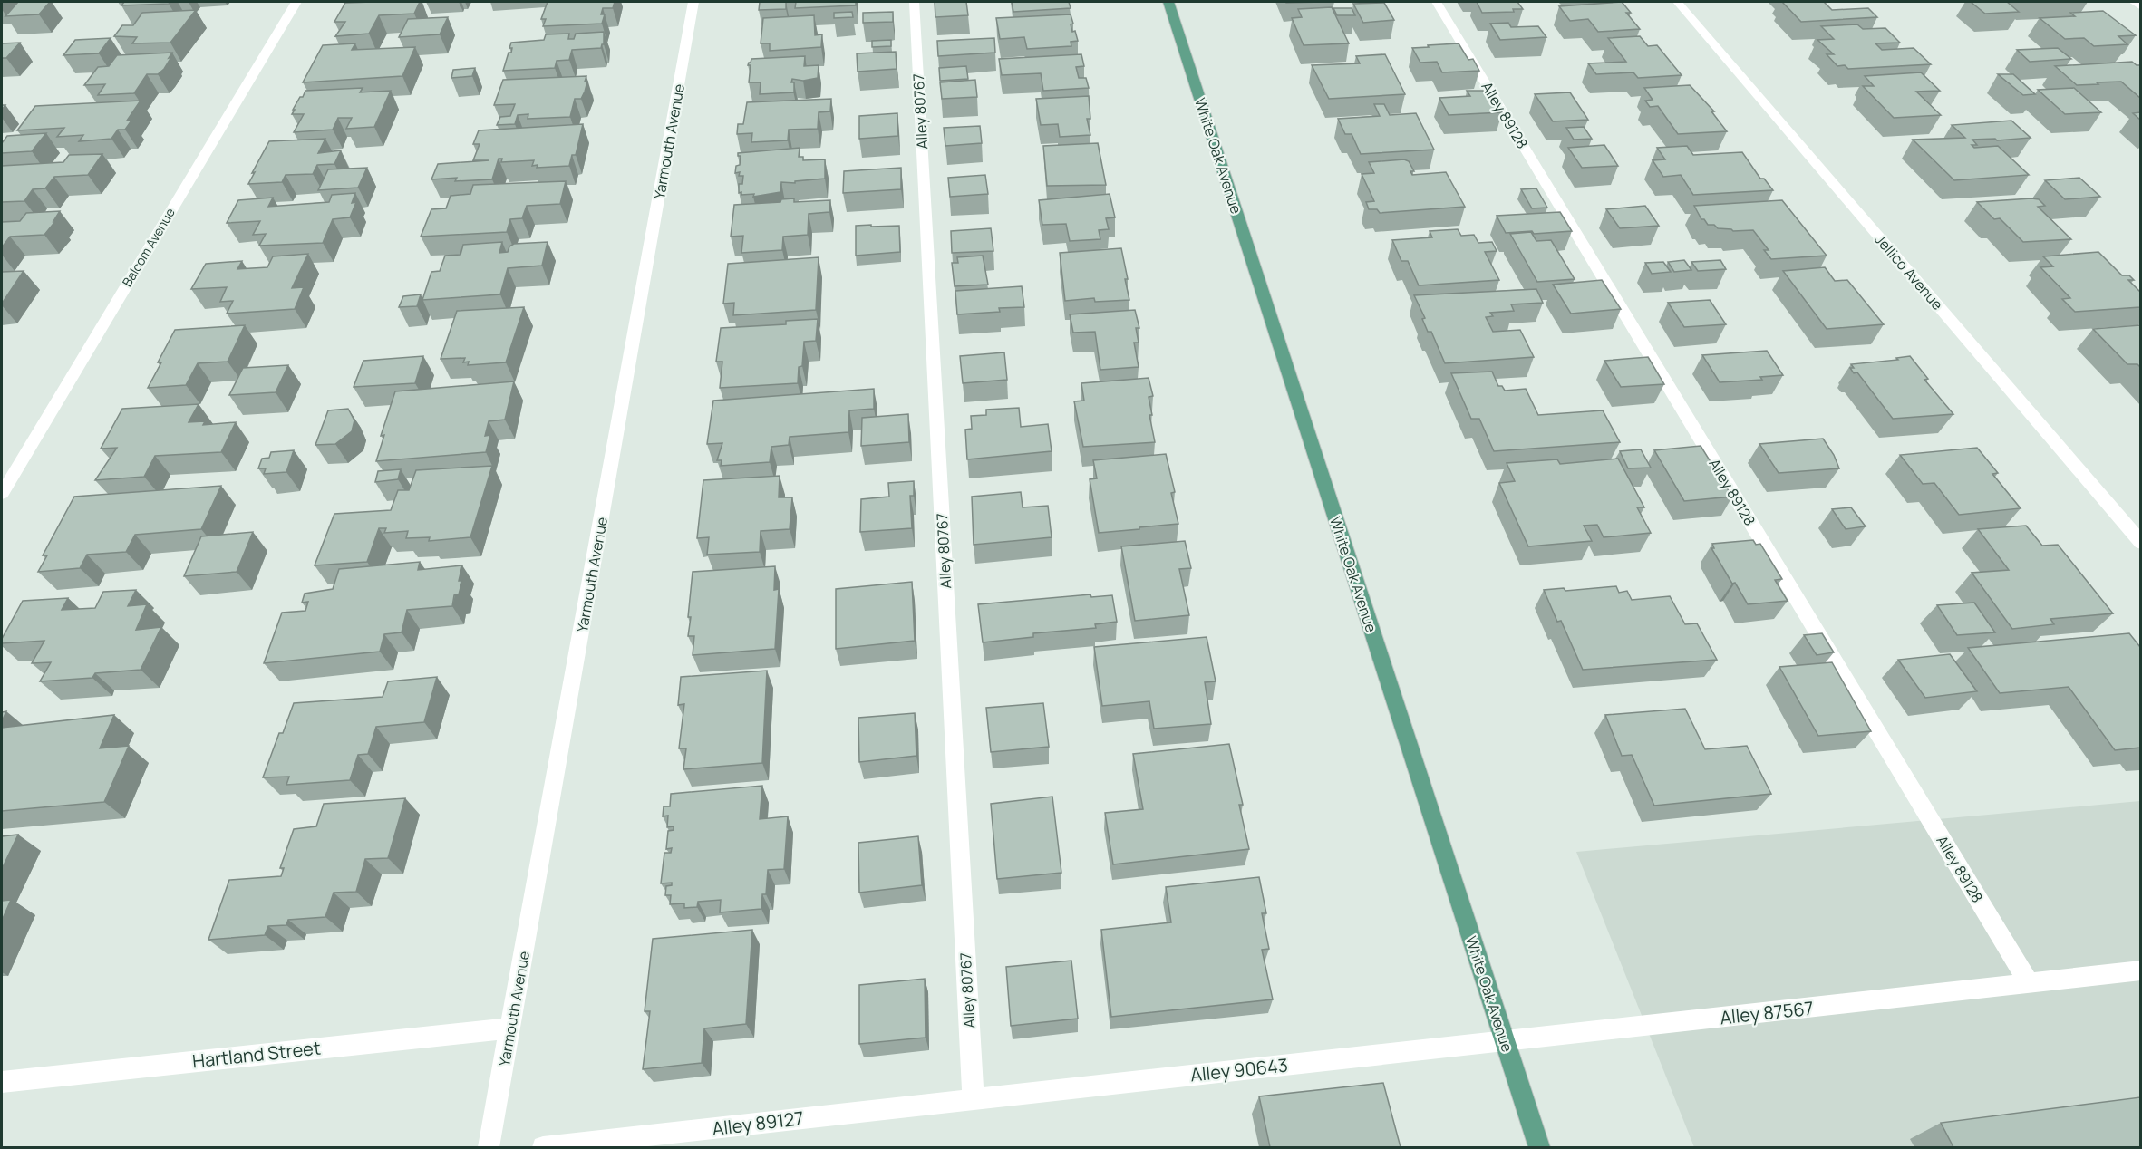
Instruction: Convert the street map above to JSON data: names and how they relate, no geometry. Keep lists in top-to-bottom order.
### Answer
{
  "streets": {
    "main road": ["White Oak Avenue"],
    "street": [
      "Alley 80767",
      "Alley 89128",
      "Yarmouth Avenue",
      "Balcom Avenue",
      "Jellico Avenue",
      "Alley 87567",
      "Hartland Street",
      "Alley 90643",
      "Alley 89127"
    ]
  },
  "crossings": [
    ["Alley 80767", "Alley 90643"],
    ["Alley 80767", "Alley 89127"],
    ["Alley 89128", "Alley 87567"],
    ["Yarmouth Avenue", "Hartland Street"],
    ["White Oak Avenue", "Alley 87567"],
    ["White Oak Avenue", "Alley 90643"],
    ["Alley 87567", "Alley 90643"],
    ["Alley 90643", "Alley 89127"]
  ]
}
